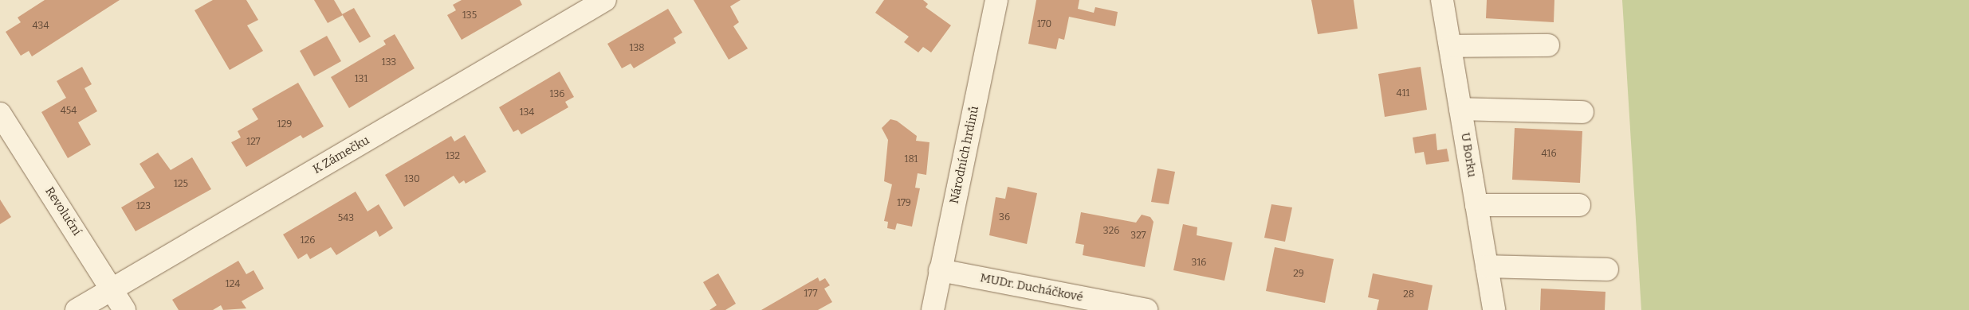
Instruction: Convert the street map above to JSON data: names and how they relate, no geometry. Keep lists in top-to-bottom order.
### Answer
{
  "streets": {
    "street": [
      "K Zámečku",
      "Národních hrdinů",
      "U Borku",
      "Revoluční",
      "MUDr. Ducháčkové"
    ]
  },
  "crossings": [
    ["K Zámečku", "Revoluční"],
    ["Národních hrdinů", "MUDr. Ducháčkové"]
  ],
  "house_numbers": [
    "135",
    "170",
    "434",
    "138",
    "133",
    "131",
    "411",
    "136",
    "454",
    "134",
    "129",
    "127",
    "416",
    "132",
    "181",
    "130",
    "125",
    "179",
    "123",
    "36",
    "543",
    "326",
    "327",
    "126",
    "316",
    "29",
    "124",
    "177",
    "28"
  ]
}
